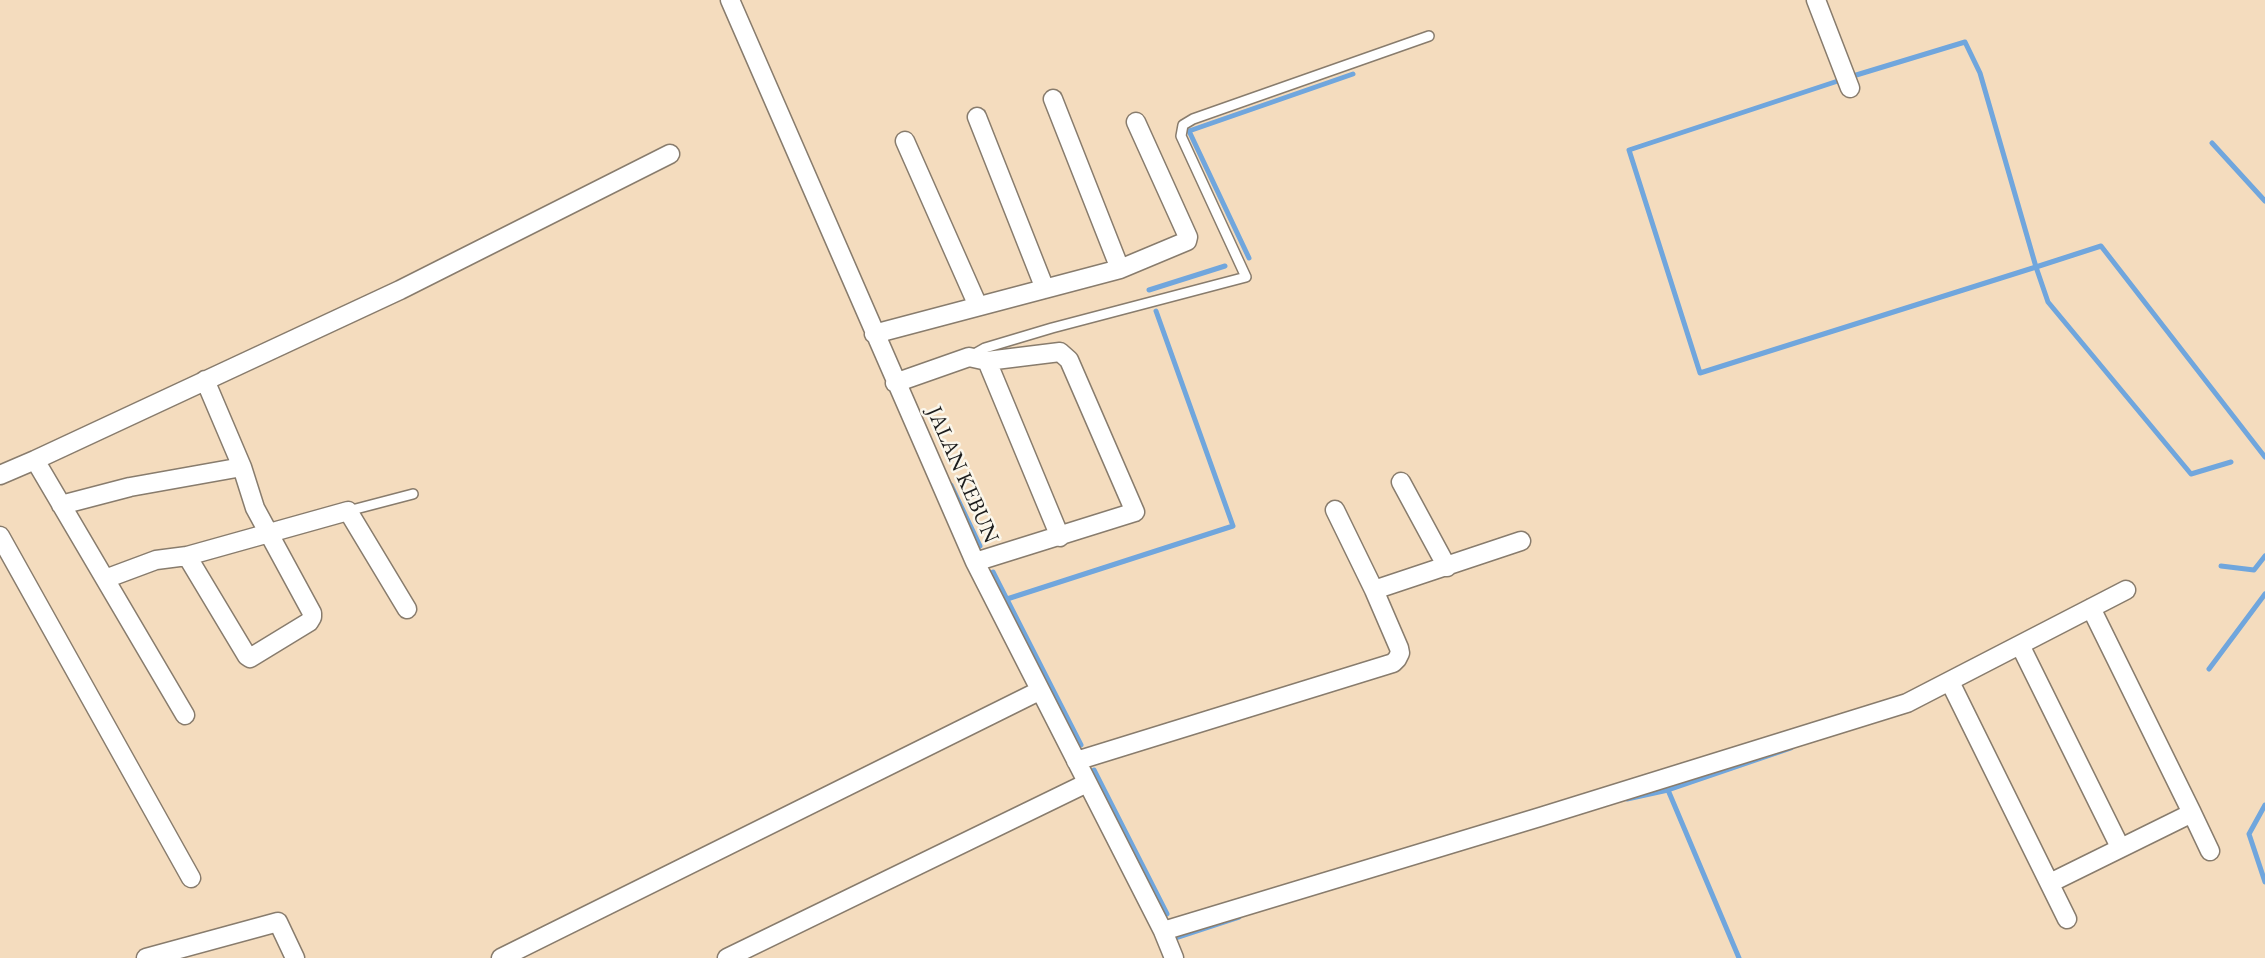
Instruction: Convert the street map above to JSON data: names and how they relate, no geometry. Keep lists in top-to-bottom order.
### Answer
{
  "streets": {
    "street": ["JALAN KEBUN"]
  }
}
